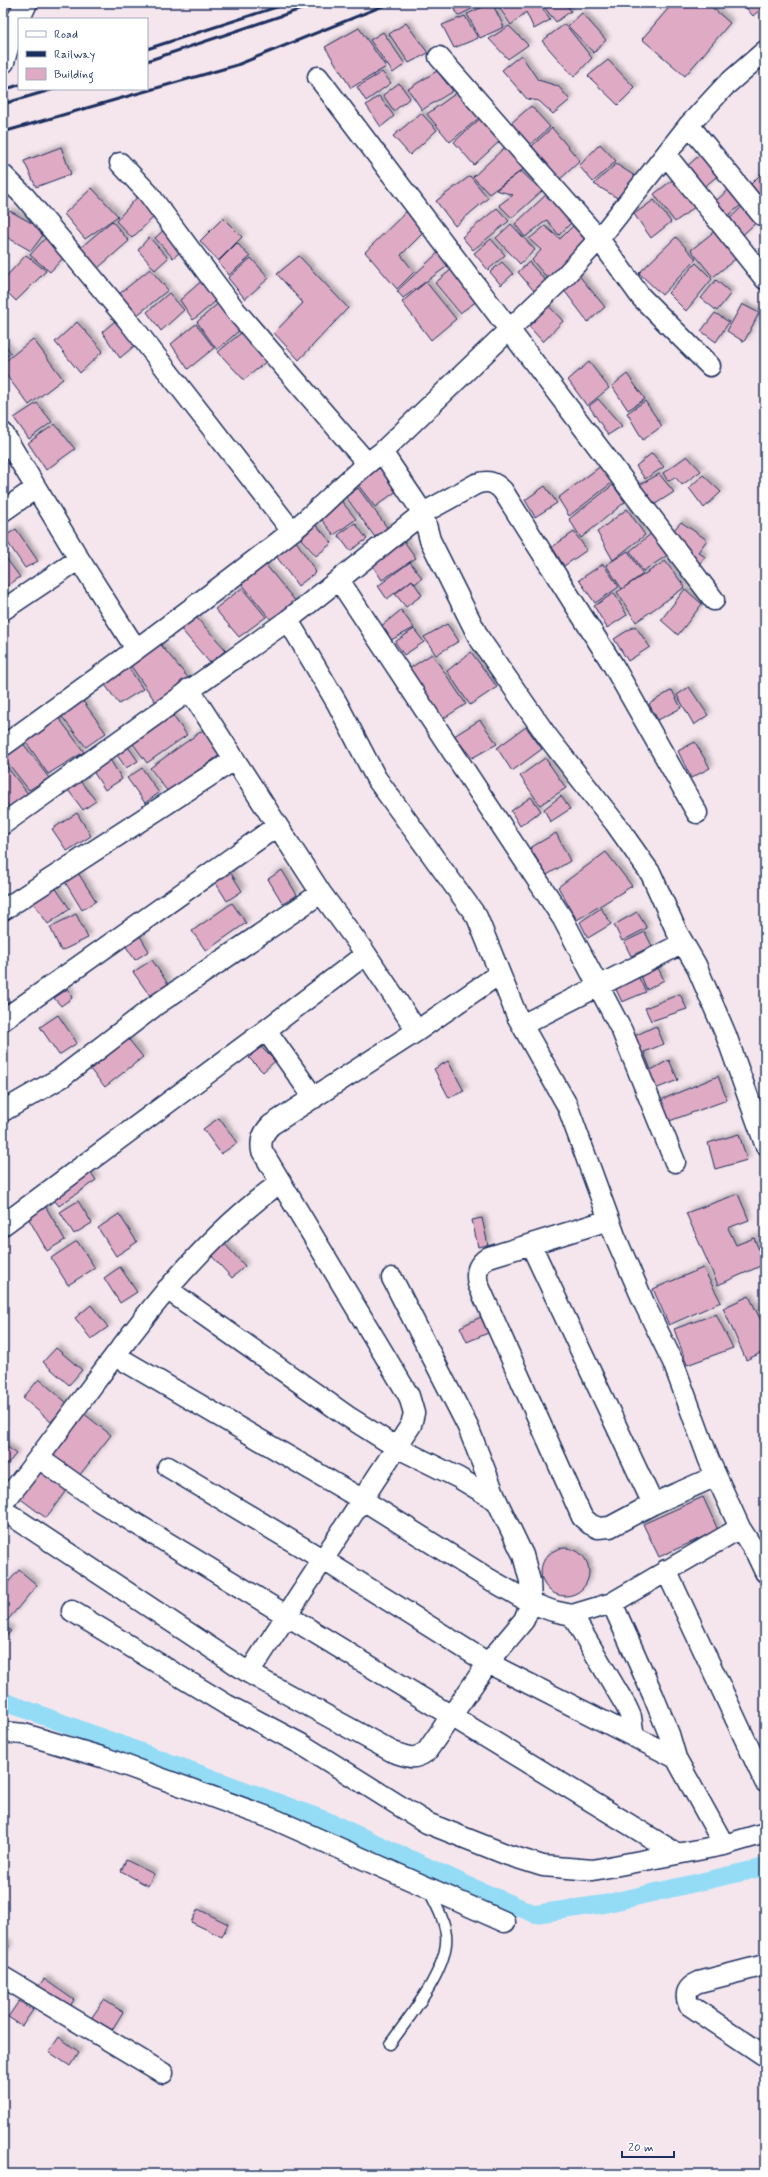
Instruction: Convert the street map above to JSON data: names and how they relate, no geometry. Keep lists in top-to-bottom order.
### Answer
{
  "legend": ["Road", "Railway", "Building"],
  "scale_bar": "20 m"
}
